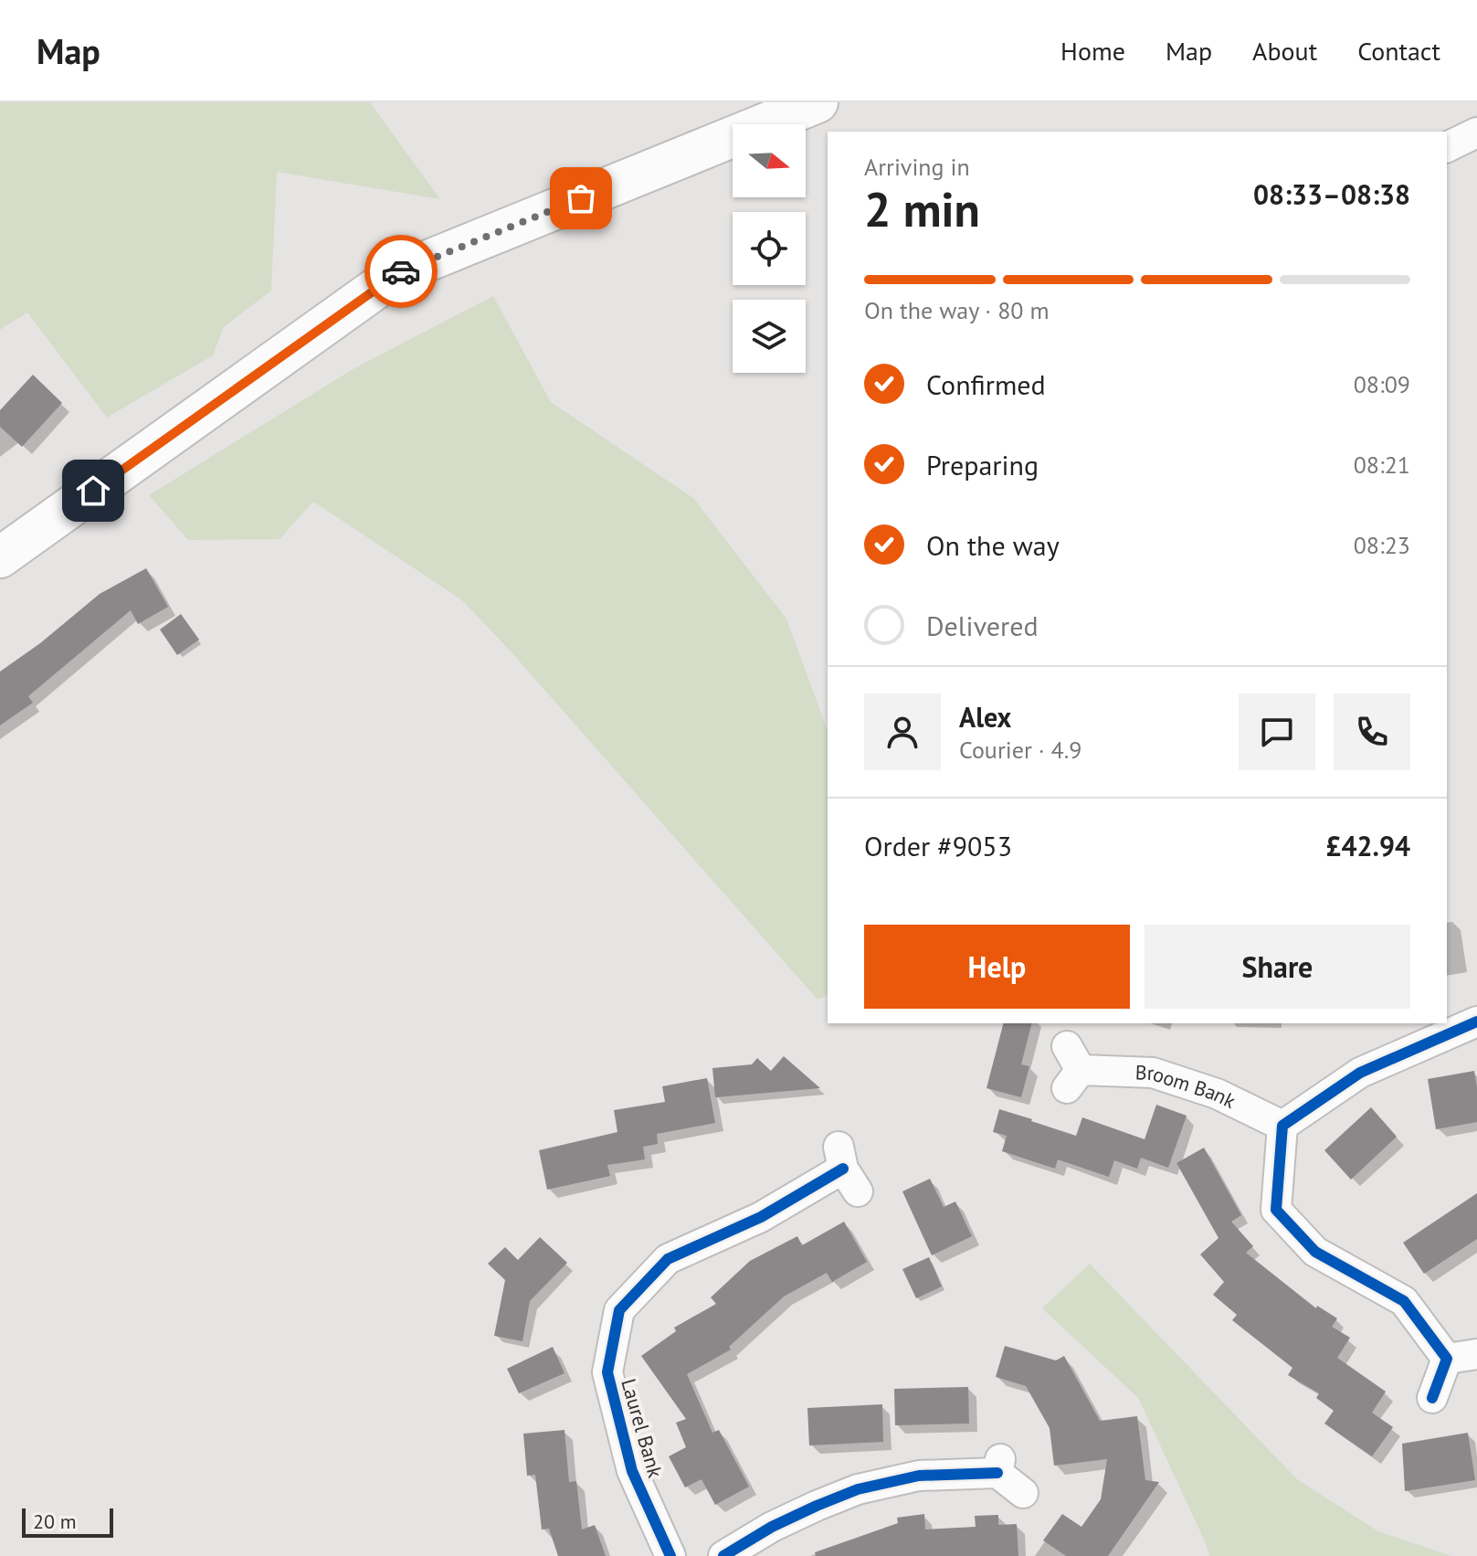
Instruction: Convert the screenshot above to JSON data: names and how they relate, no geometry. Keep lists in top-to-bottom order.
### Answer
{
  "streets": {
    "street": ["Broom Bank", "Laurel Bank"]
  },
  "scale_bar": "20 m",
  "north": "right",
  "page": {
    "header": "Map",
    "nav": [
      "Home",
      "Map",
      "About",
      "Contact"
    ],
    "heading": ["2 min", "Arriving in", "08:33–08:38"],
    "panel": [
      "Alex",
      "Courier · 4.9",
      "Order #9053",
      "£42.94"
    ],
    "bar": "On the way · 80 m",
    "list": [
      ["Confirmed", "08:09"],
      ["Preparing", "08:21"],
      ["On the way", "08:23"],
      "Delivered"
    ],
    "buttons": ["Help", "Share"],
    "scale": "20 m"
  }
}
